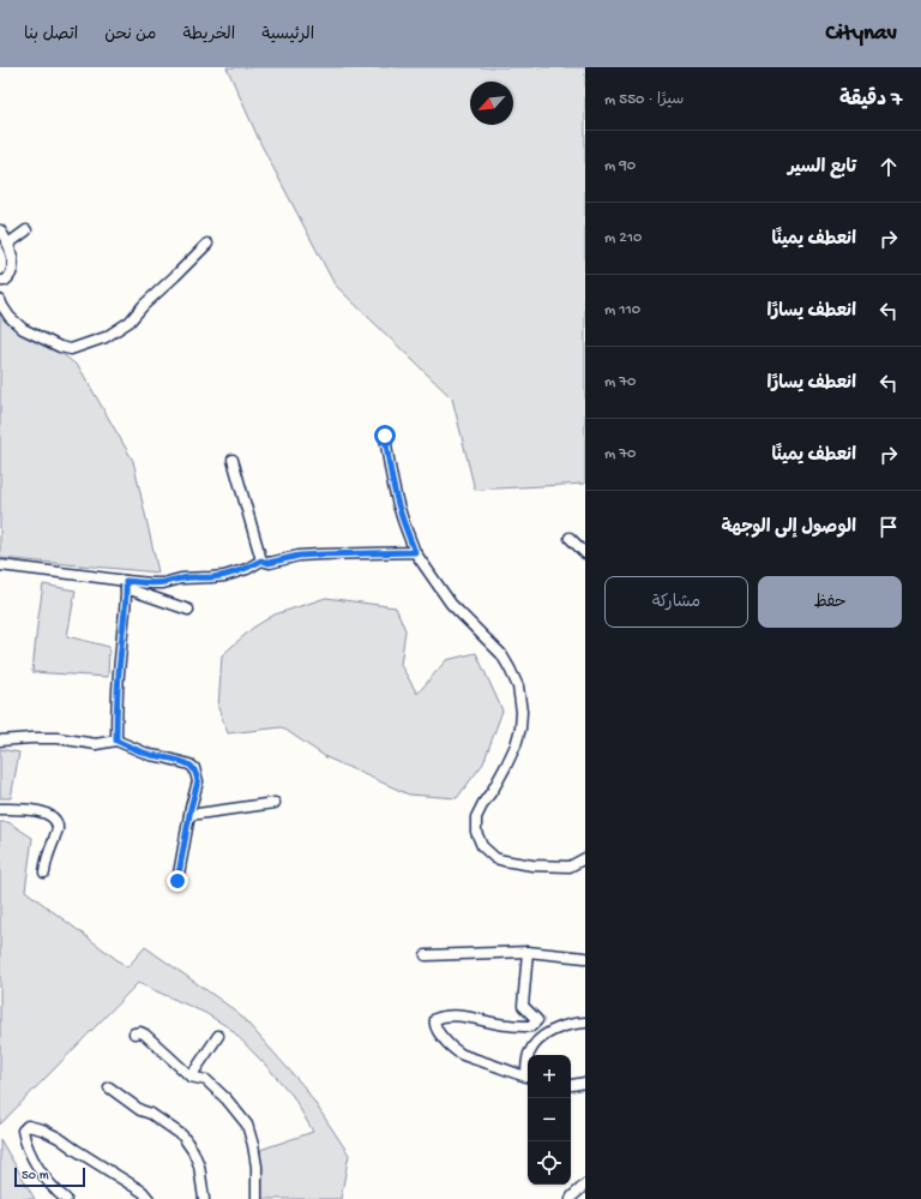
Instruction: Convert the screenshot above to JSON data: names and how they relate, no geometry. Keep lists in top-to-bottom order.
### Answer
{
  "scale_bar": "50 m",
  "north": "bottom left",
  "page": {
    "header": "Citynav",
    "nav": [
      "الرئيسية",
      "الخريطة",
      "من نحن",
      "اتصل بنا"
    ],
    "heading": ["7 دقيقة", "سيرًا · 550 m"],
    "list": [
      ["تابع السير", "90 m"],
      ["انعطف يمينًا", "210 m"],
      ["انعطف يسارًا", "110 m"],
      ["انعطف يسارًا", "70 m"],
      ["انعطف يمينًا", "70 m"],
      "الوصول إلى الوجهة"
    ],
    "buttons": ["حفظ", "مشاركة"],
    "map_buttons": ["+", "−"],
    "scale": "50 m"
  }
}
